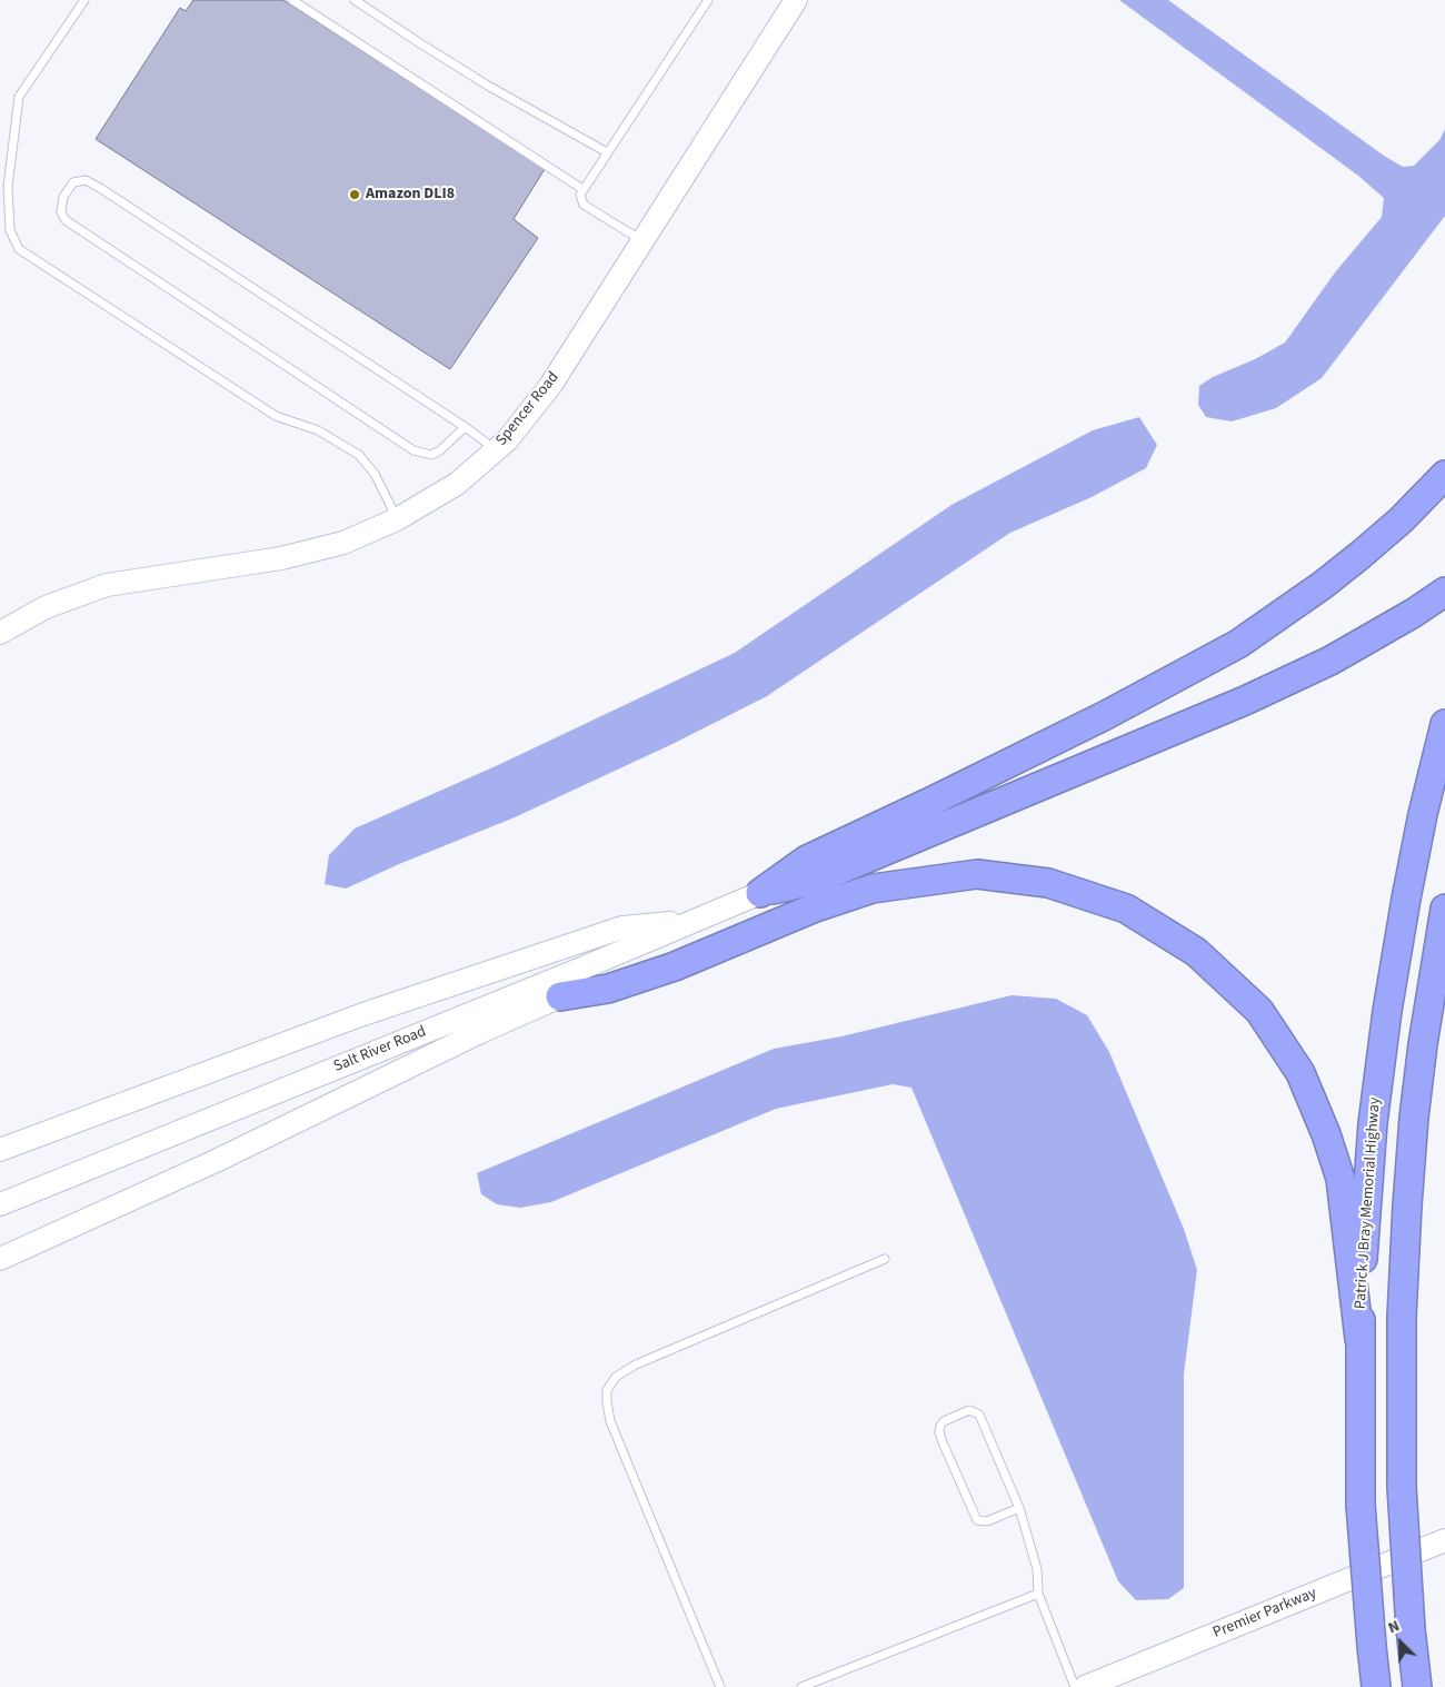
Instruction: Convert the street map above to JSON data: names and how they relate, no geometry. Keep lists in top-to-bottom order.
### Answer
{
  "streets": {
    "highway": ["Patrick J Bray Memorial Highway"],
    "main road": ["Spencer Road", "Salt River Road", "Premier Parkway"]
  },
  "places": ["Amazon DLI8"],
  "north": "top left"
}
